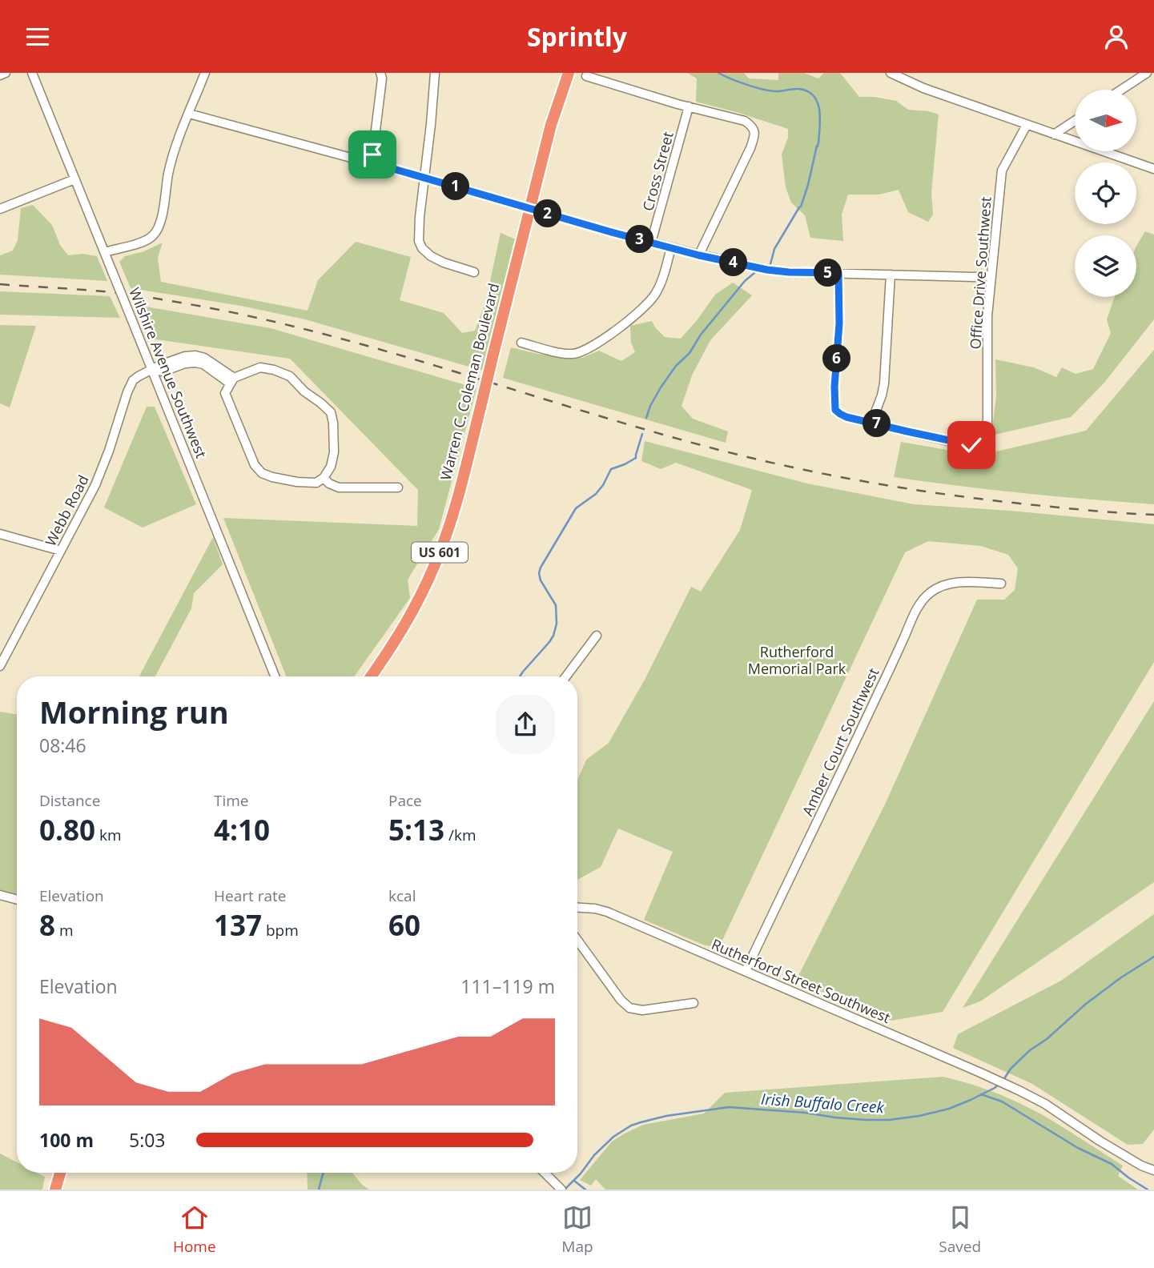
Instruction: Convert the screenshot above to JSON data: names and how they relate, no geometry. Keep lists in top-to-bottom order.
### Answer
{
  "streets": {
    "highway": ["Warren C. Coleman Boulevard", "US 601"],
    "street": [
      "Cross Street",
      "Office Drive Southwest",
      "Wilshire Avenue Southwest",
      "Webb Road",
      "Amber Court Southwest",
      "Rutherford Street Southwest"
    ]
  },
  "crossings": [
    ["Wilshire Avenue Southwest", "Webb Road"],
    ["Amber Court Southwest", "Rutherford Street Southwest"]
  ],
  "water": ["Irish Buffalo Creek"],
  "parks": ["Rutherford Memorial Park"],
  "north": "right",
  "page": {
    "header": "Sprintly",
    "pins": [
      "1",
      "2",
      "3",
      "4",
      "5",
      "6",
      "7"
    ],
    "heading": ["Morning run", "08:46"],
    "stats": [
      ["Distance", "0.80 km"],
      ["Time", "4:10"],
      ["Pace", "5:13 /km"],
      ["Elevation", "8 m"],
      ["Heart rate", "137 bpm"],
      ["kcal", "60"]
    ],
    "chart": ["Elevation", "111–119 m"],
    "list": [
      {
        "name": "100 m",
        "note": "5:03"
      }
    ],
    "tabs": ["Home", "Map", "Saved"]
  }
}
